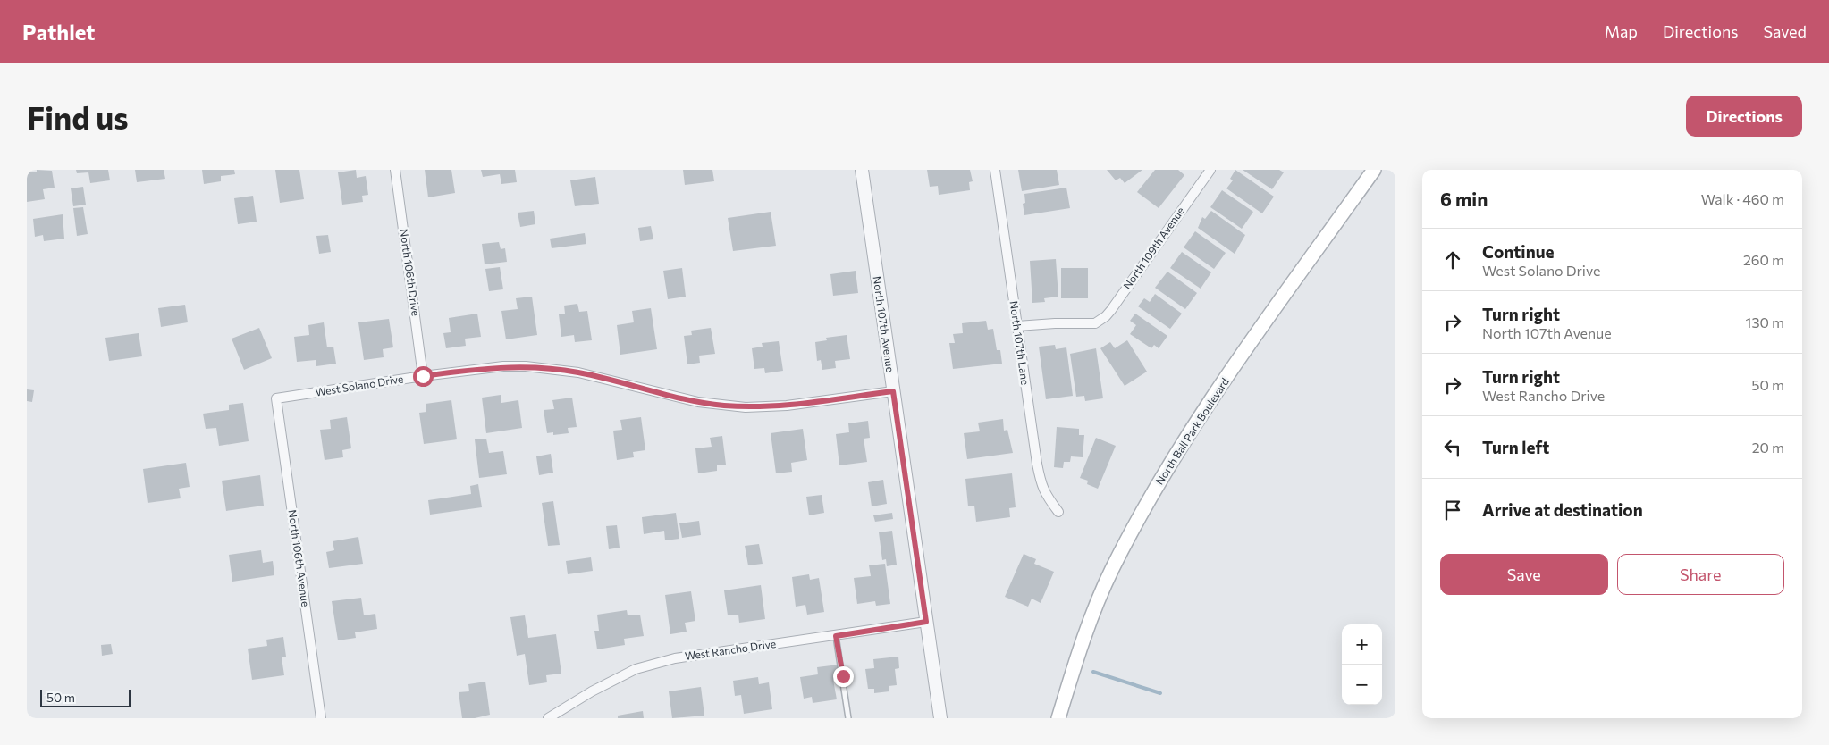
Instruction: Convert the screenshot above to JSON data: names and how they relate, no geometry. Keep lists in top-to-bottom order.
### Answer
{
  "streets": {
    "main road": ["North Ball Park Boulevard"],
    "street": [
      "North 109th Avenue",
      "North 106th Drive",
      "North 107th Avenue",
      "North 107th Lane",
      "West Solano Drive",
      "North 106th Avenue",
      "West Rancho Drive"
    ]
  },
  "crossings": [
    ["North 109th Avenue", "North 107th Lane"],
    ["North 106th Drive", "West Solano Drive"],
    ["North 107th Avenue", "West Solano Drive"],
    ["North 107th Avenue", "West Rancho Drive"],
    ["West Solano Drive", "North 106th Avenue"]
  ],
  "scale_bar": "50 m",
  "page": {
    "header": "Pathlet",
    "nav": ["Map", "Directions", "Saved"],
    "buttons": [
      "Directions",
      ["Save", "Share"]
    ],
    "title": "Find us",
    "heading": ["6 min", "Walk · 460 m"],
    "list": [
      ["Continue", "West Solano Drive", "260 m"],
      ["Turn right", "North 107th Avenue", "130 m"],
      ["Turn right", "West Rancho Drive", "50 m"],
      ["Turn left", "20 m"],
      "Arrive at destination"
    ],
    "map_buttons": ["+", "−"],
    "scale": "50 m"
  }
}
